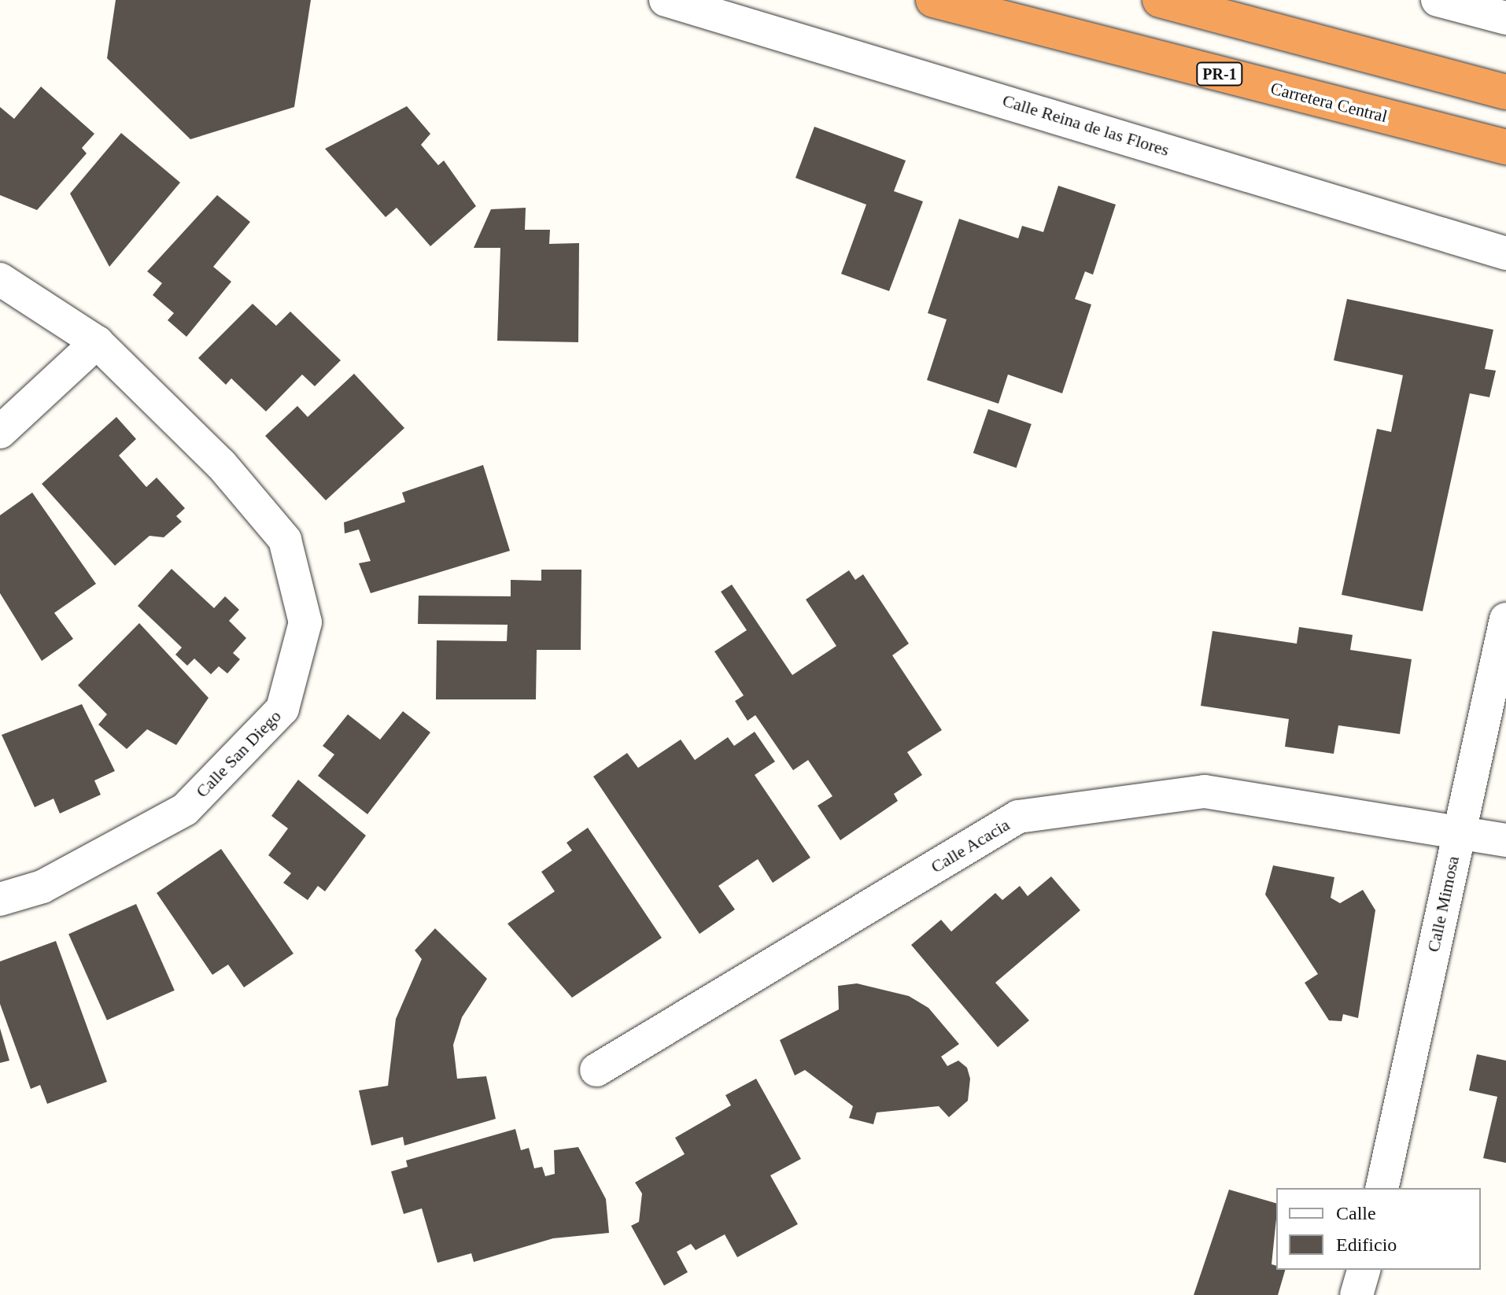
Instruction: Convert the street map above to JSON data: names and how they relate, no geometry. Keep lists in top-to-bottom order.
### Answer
{
  "streets": {
    "highway": ["PR-1", "Carretera Central"],
    "street": [
      "Calle Reina de las Flores",
      "Calle San Diego",
      "Calle Acacia",
      "Calle Mimosa"
    ]
  },
  "crossings": [
    ["Calle Acacia", "Calle Mimosa"]
  ],
  "legend": ["Calle", "Edificio"]
}
